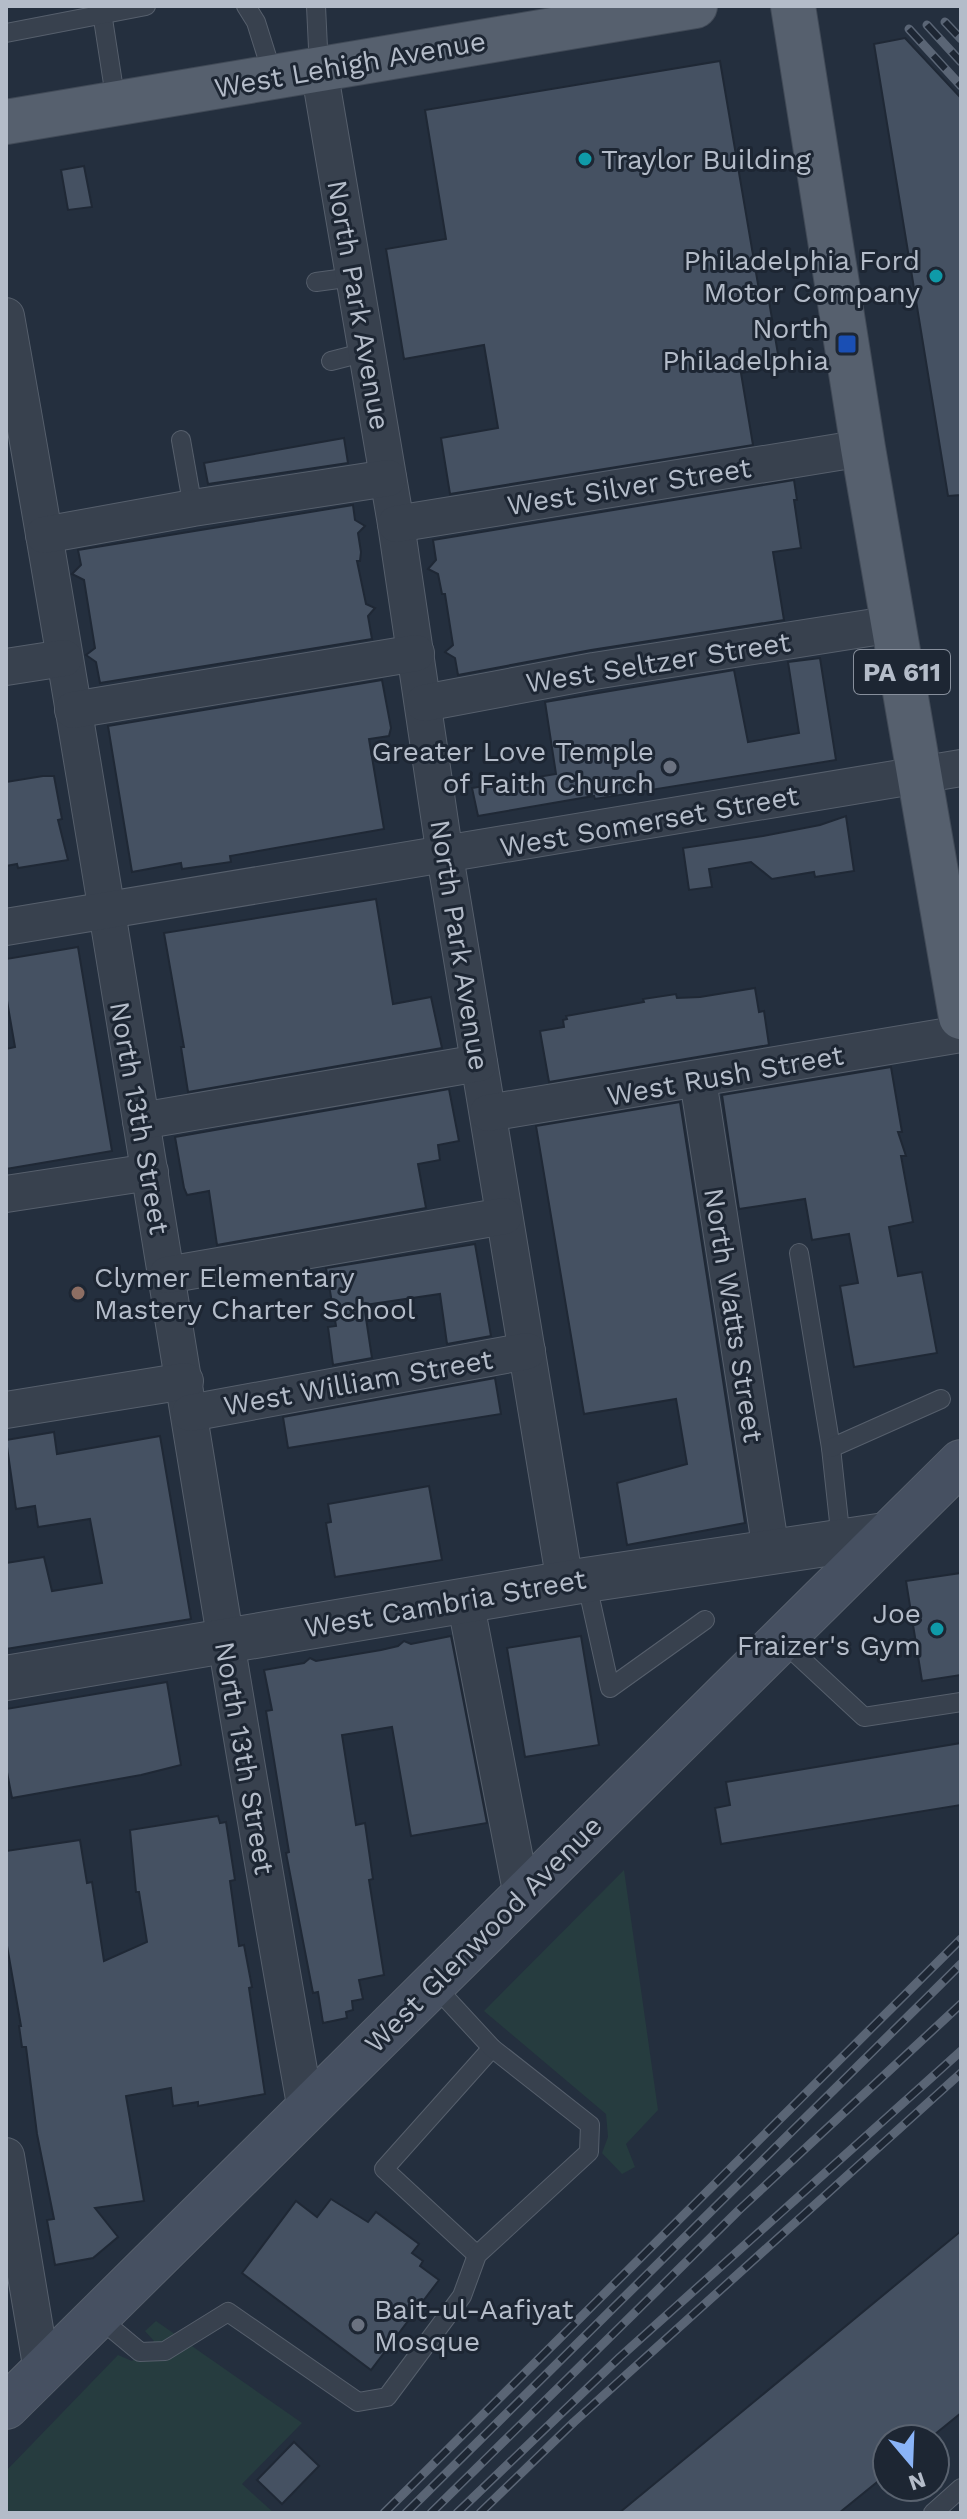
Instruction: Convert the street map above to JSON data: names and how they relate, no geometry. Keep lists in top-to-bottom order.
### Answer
{
  "streets": {
    "main road": ["West Lehigh Avenue", "PA 611", "West Glenwood Avenue"],
    "street": [
      "North Park Avenue",
      "West Silver Street",
      "West Seltzer Street",
      "West Somerset Street",
      "West Rush Street",
      "North 13th Street",
      "North Watts Street",
      "West William Street",
      "West Cambria Street"
    ]
  },
  "crossings": [
    ["West Lehigh Avenue", "North Park Avenue"],
    ["North Park Avenue", "West Silver Street"],
    ["North Park Avenue", "West Seltzer Street"],
    ["North Park Avenue", "West Somerset Street"],
    ["North Park Avenue", "West Rush Street"],
    ["North Park Avenue", "West William Street"],
    ["North Park Avenue", "West Cambria Street"],
    ["West Silver Street", "PA 611"],
    ["West Seltzer Street", "PA 611"],
    ["PA 611", "West Somerset Street"],
    ["PA 611", "West Rush Street"],
    ["West Somerset Street", "North 13th Street"],
    ["West Rush Street", "North Watts Street"],
    ["North 13th Street", "West William Street"],
    ["North 13th Street", "West Cambria Street"],
    ["North 13th Street", "West Glenwood Avenue"],
    ["North Watts Street", "West Cambria Street"],
    ["West Cambria Street", "West Glenwood Avenue"]
  ],
  "places": {
    "other": [
      "Traylor Building",
      "Philadelphia Ford Motor Company",
      "Greater Love Temple of Faith Church",
      "Clymer Elementary Mastery Charter School",
      "Joe Fraizer's Gym",
      "Bait-ul-Aafiyat Mosque"
    ],
    "transit": ["North Philadelphia"]
  },
  "north": "bottom"
}
